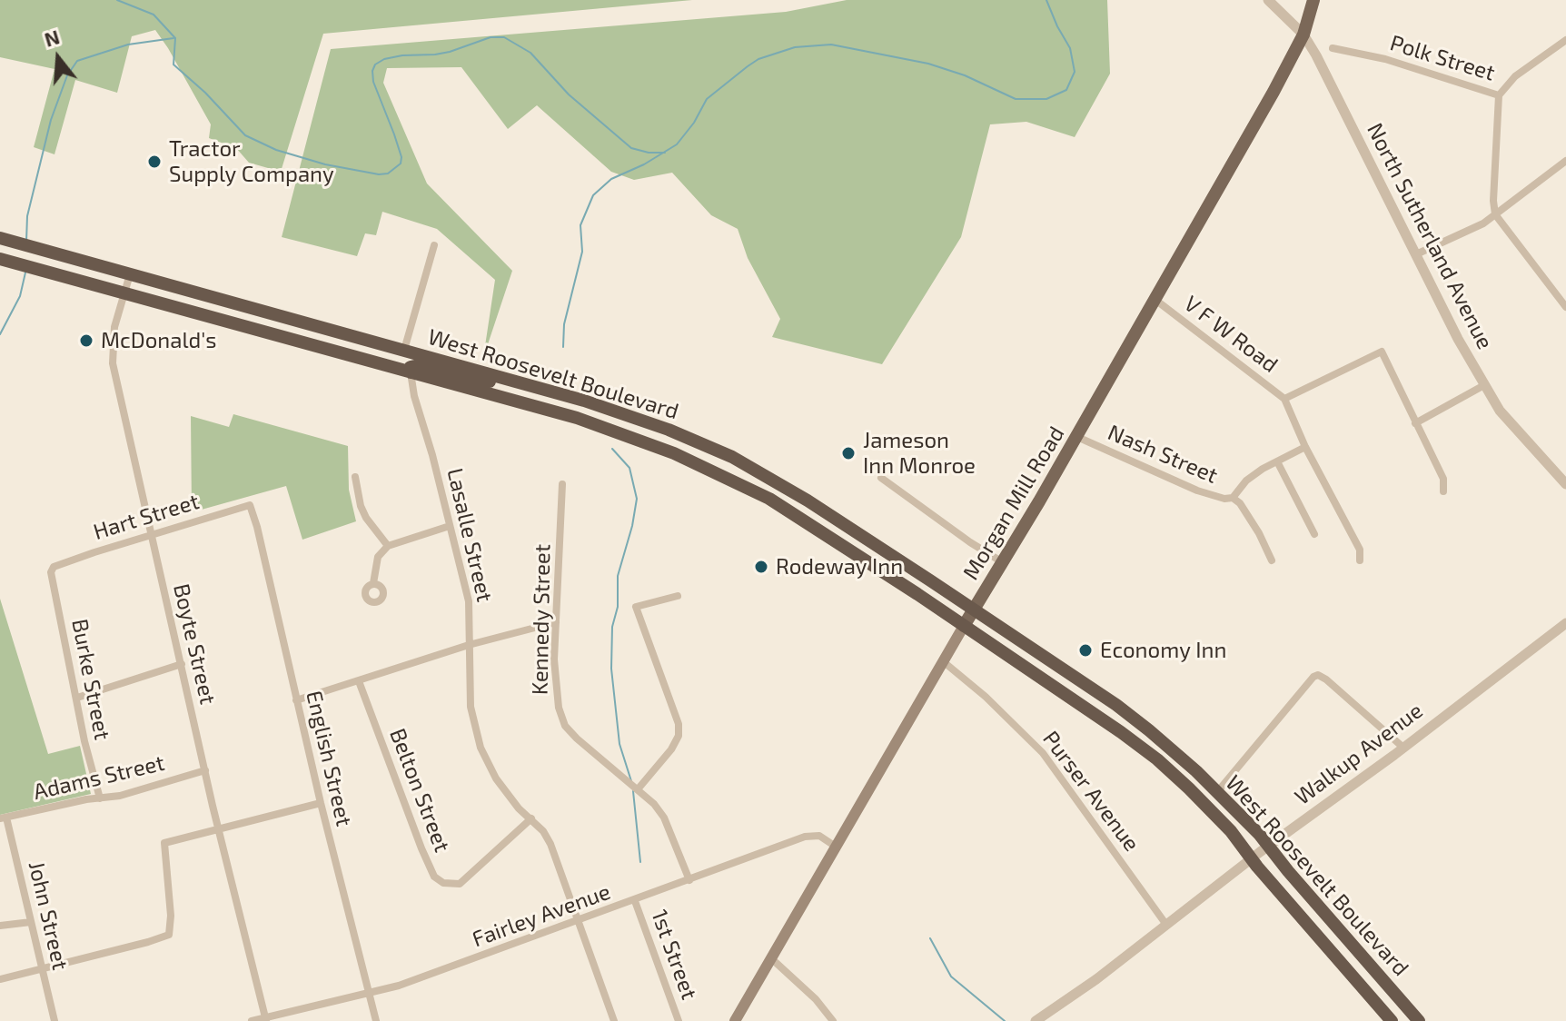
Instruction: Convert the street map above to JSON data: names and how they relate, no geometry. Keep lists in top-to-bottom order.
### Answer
{
  "streets": {
    "highway": ["West Roosevelt Boulevard"],
    "main road": ["Morgan Mill Road"],
    "street": [
      "Polk Street",
      "North Sutherland Avenue",
      "V F W Road",
      "Nash Street",
      "Hart Street",
      "Lasalle Street",
      "Kennedy Street",
      "Boyte Street",
      "Burke Street",
      "Walkup Avenue",
      "English Street",
      "Adams Street",
      "Belton Street",
      "Purser Avenue",
      "John Street",
      "Fairley Avenue",
      "1st Street"
    ]
  },
  "crossings": [
    ["North Sutherland Avenue", "Morgan Mill Road"],
    ["V F W Road", "Morgan Mill Road"],
    ["West Roosevelt Boulevard", "Morgan Mill Road"],
    ["West Roosevelt Boulevard", "Lasalle Street"],
    ["West Roosevelt Boulevard", "Boyte Street"],
    ["West Roosevelt Boulevard", "Walkup Avenue"],
    ["Nash Street", "Morgan Mill Road"],
    ["Morgan Mill Road", "Purser Avenue"],
    ["Morgan Mill Road", "Fairley Avenue"],
    ["Hart Street", "Boyte Street"],
    ["Hart Street", "Burke Street"],
    ["Hart Street", "English Street"],
    ["Lasalle Street", "Belton Street"],
    ["Lasalle Street", "Fairley Avenue"],
    ["Kennedy Street", "Fairley Avenue"],
    ["Boyte Street", "Adams Street"],
    ["Boyte Street", "Fairley Avenue"],
    ["Burke Street", "Adams Street"],
    ["Walkup Avenue", "Purser Avenue"],
    ["English Street", "Fairley Avenue"],
    ["Adams Street", "John Street"],
    ["Fairley Avenue", "1st Street"]
  ],
  "places": [
    "Tractor Supply Company",
    "McDonald's",
    "Jameson Inn Monroe",
    "Rodeway Inn",
    "Economy Inn"
  ],
  "north": "top"
}
